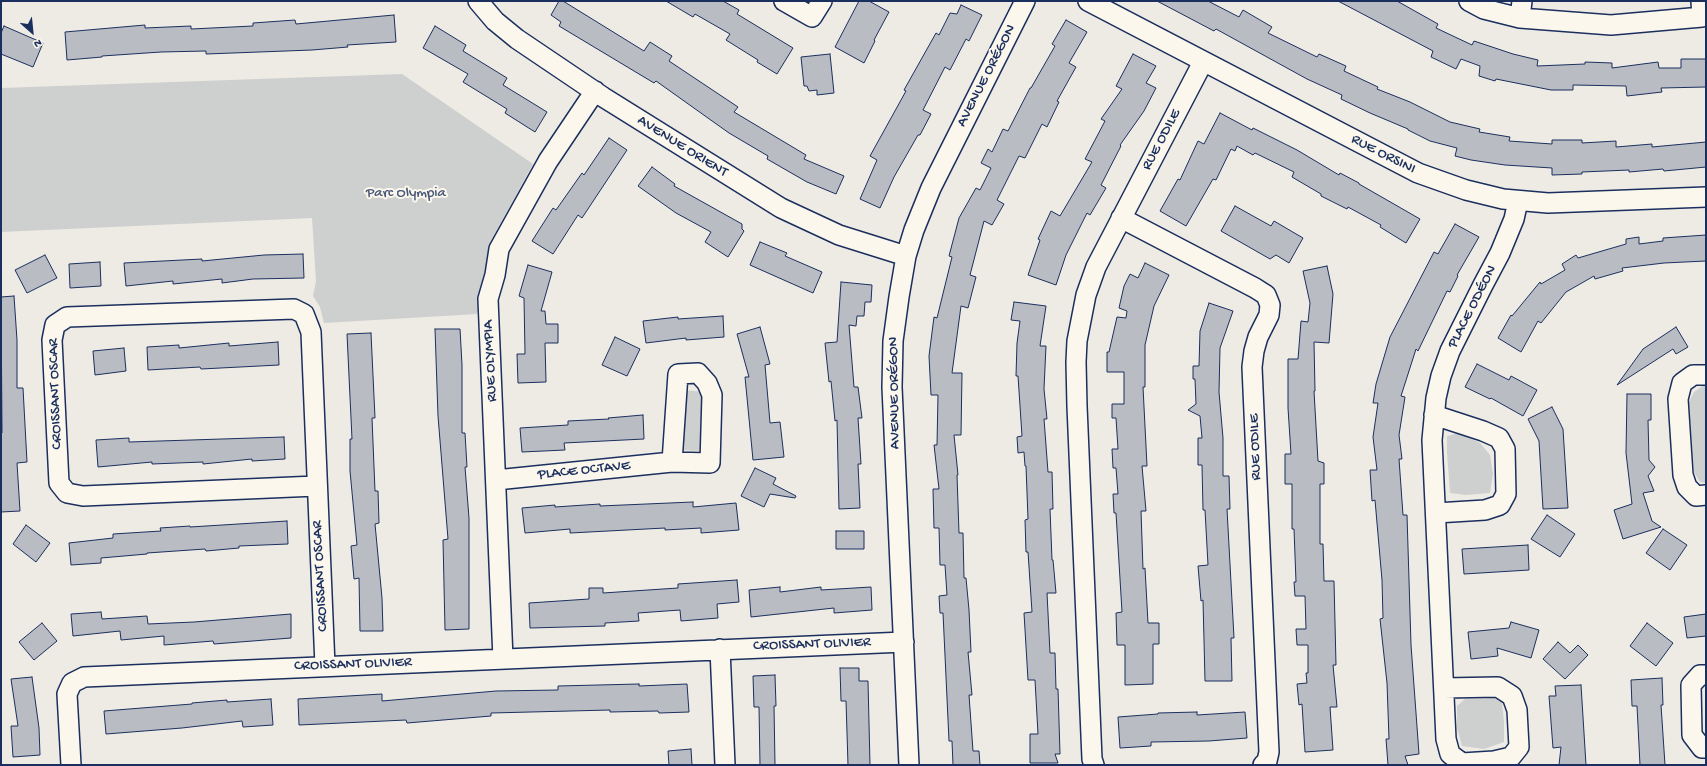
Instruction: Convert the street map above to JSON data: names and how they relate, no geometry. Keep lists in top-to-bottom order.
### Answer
{
  "streets": {
    "street": [
      "AVENUE ORÉGON",
      "RUE ODILE",
      "AVENUE ORIENT",
      "RUE ORSINI",
      "PLACE ODÉON",
      "RUE OLYMPIA",
      "CROISSANT OSCAR",
      "PLACE OCTAVE",
      "CROISSANT OLIVIER"
    ]
  },
  "crossings": [
    ["AVENUE ORÉGON", "AVENUE ORIENT"],
    ["AVENUE ORÉGON", "CROISSANT OLIVIER"],
    ["RUE ODILE", "RUE ORSINI"],
    ["AVENUE ORIENT", "RUE OLYMPIA"],
    ["RUE ORSINI", "PLACE ODÉON"],
    ["RUE OLYMPIA", "PLACE OCTAVE"],
    ["RUE OLYMPIA", "CROISSANT OLIVIER"],
    ["CROISSANT OSCAR", "CROISSANT OLIVIER"]
  ],
  "parks": ["Parc Olympia"],
  "north": "bottom right"
}
